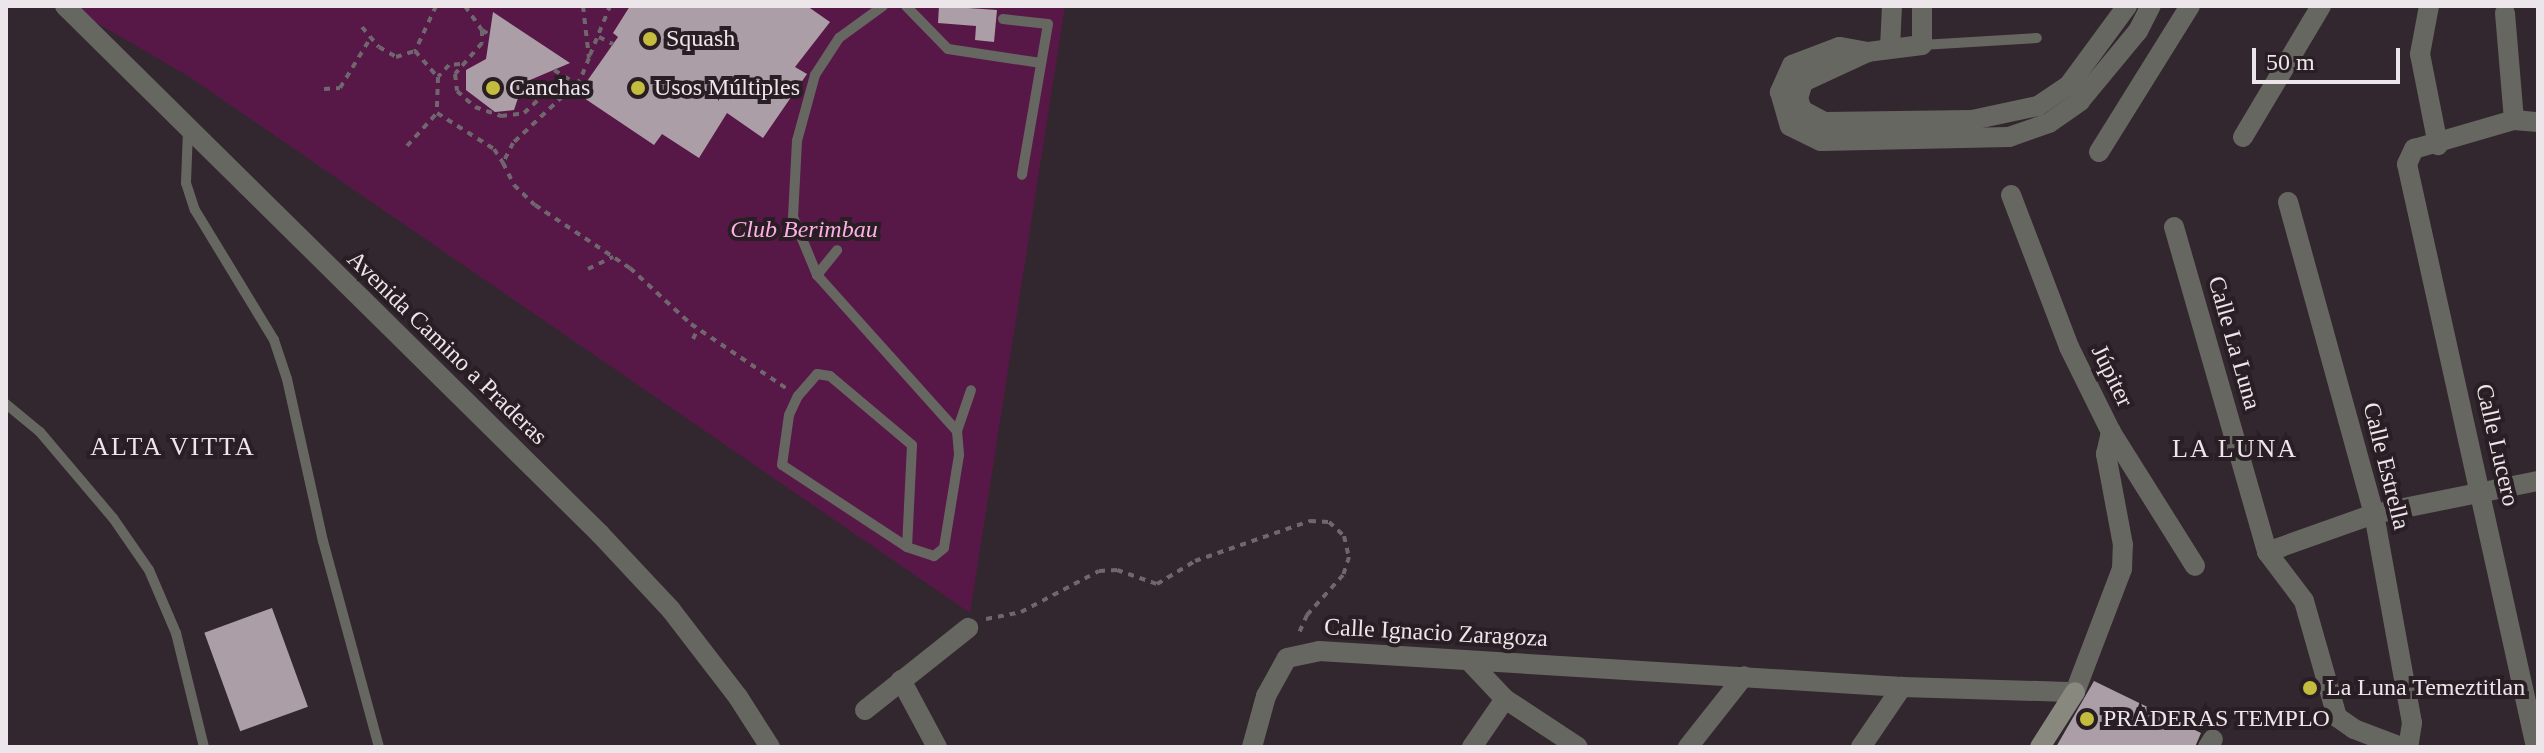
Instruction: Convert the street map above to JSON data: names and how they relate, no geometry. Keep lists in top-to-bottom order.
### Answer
{
  "streets": {
    "street": [
      "Calle La Luna",
      "Avenida Camino a Praderas",
      "Júpiter",
      "Calle Lucero",
      "Calle Estrella",
      "Calle Ignacio Zaragoza"
    ]
  },
  "districts": ["ALTA VITTA", "LA LUNA"],
  "parks": ["Club Berimbau"],
  "places": [
    "Squash",
    "Canchas",
    "Usos Múltiples",
    "La Luna Temeztitlan",
    "PRADERAS TEMPLO"
  ],
  "scale_bar": "50 m"
}
